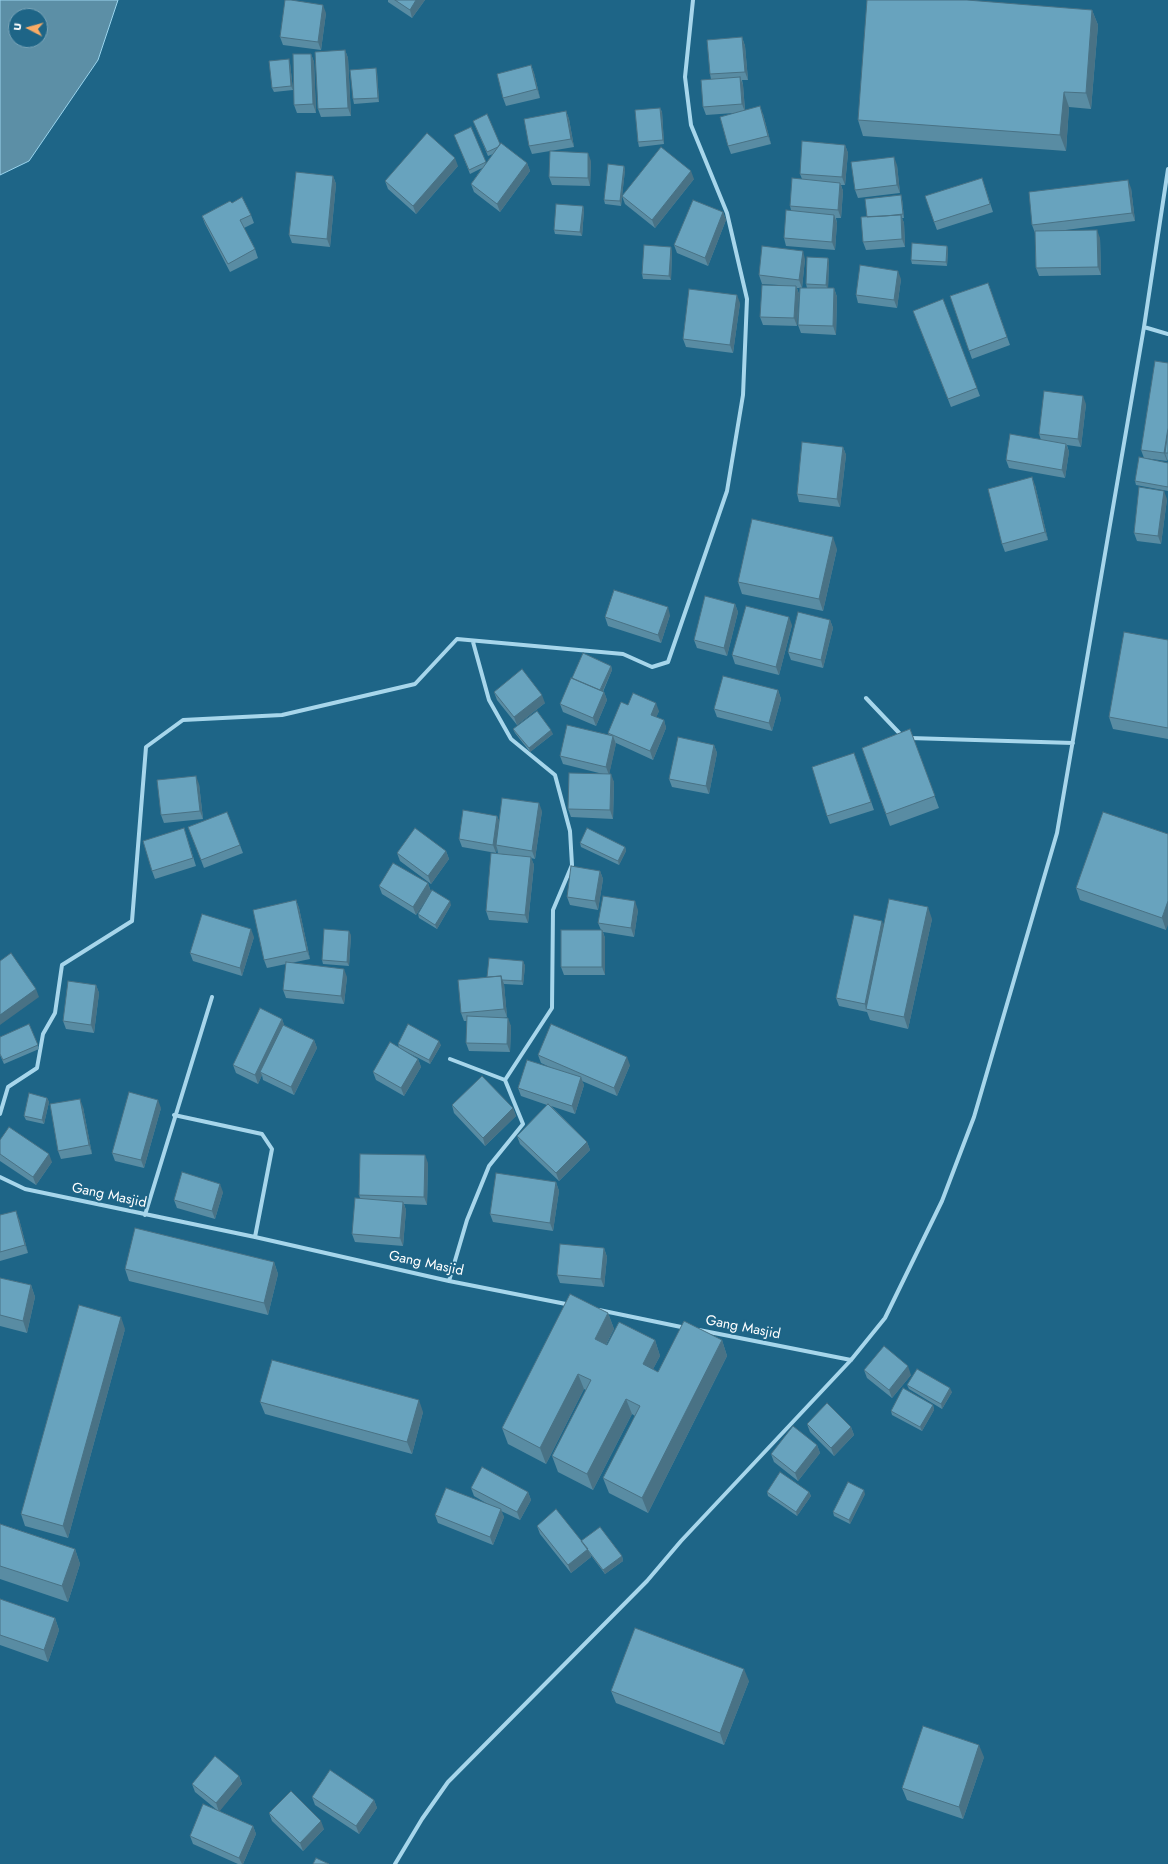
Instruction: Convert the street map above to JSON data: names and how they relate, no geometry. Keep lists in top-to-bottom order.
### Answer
{
  "streets": {
    "street": ["Gang Masjid"]
  },
  "north": "left"
}
